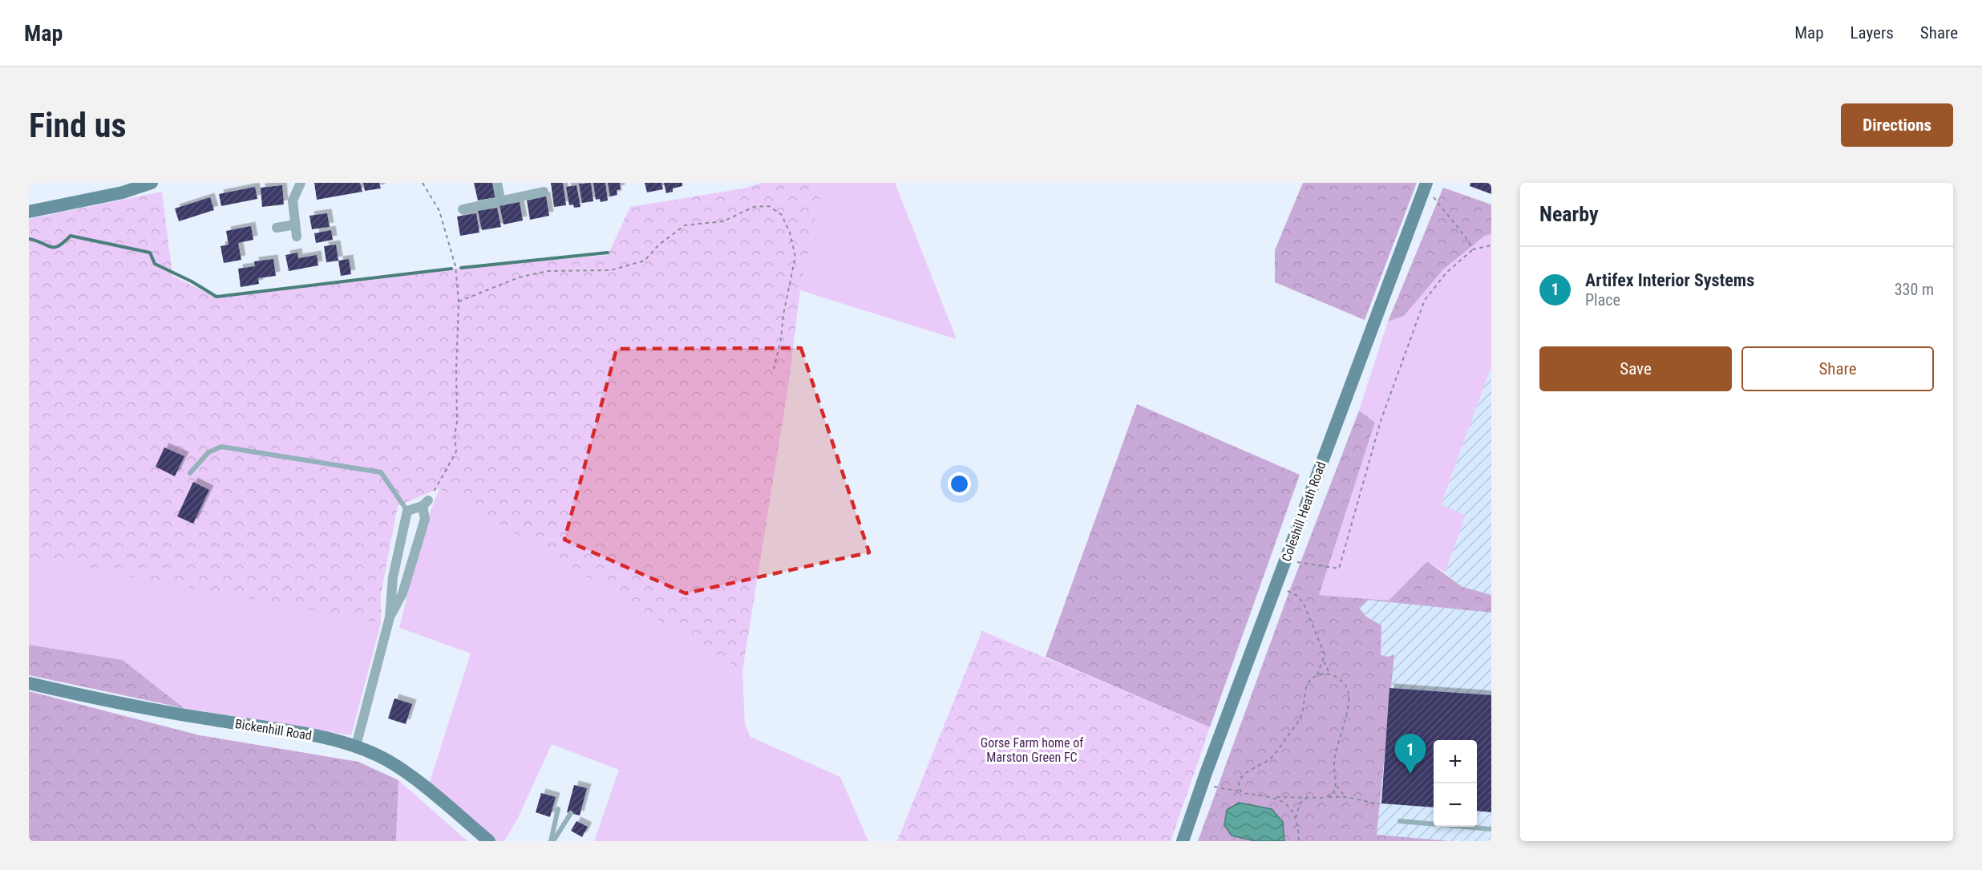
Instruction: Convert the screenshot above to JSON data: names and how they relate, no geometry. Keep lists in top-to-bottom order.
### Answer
{
  "streets": {
    "street": ["Coleshill Heath Road", "Bickenhill Road"]
  },
  "parks": ["Gorse Farm home of Marston Green FC"],
  "page": {
    "header": "Map",
    "nav": ["Map", "Layers", "Share"],
    "buttons": [
      "Directions",
      ["Save", "Share"]
    ],
    "title": "Find us",
    "heading": "Nearby",
    "list": [
      {
        "mark": "1",
        "name": "Artifex Interior Systems",
        "note": "Place",
        "value": "330 m"
      }
    ],
    "pins": "1",
    "map_buttons": ["+", "−"]
  }
}
